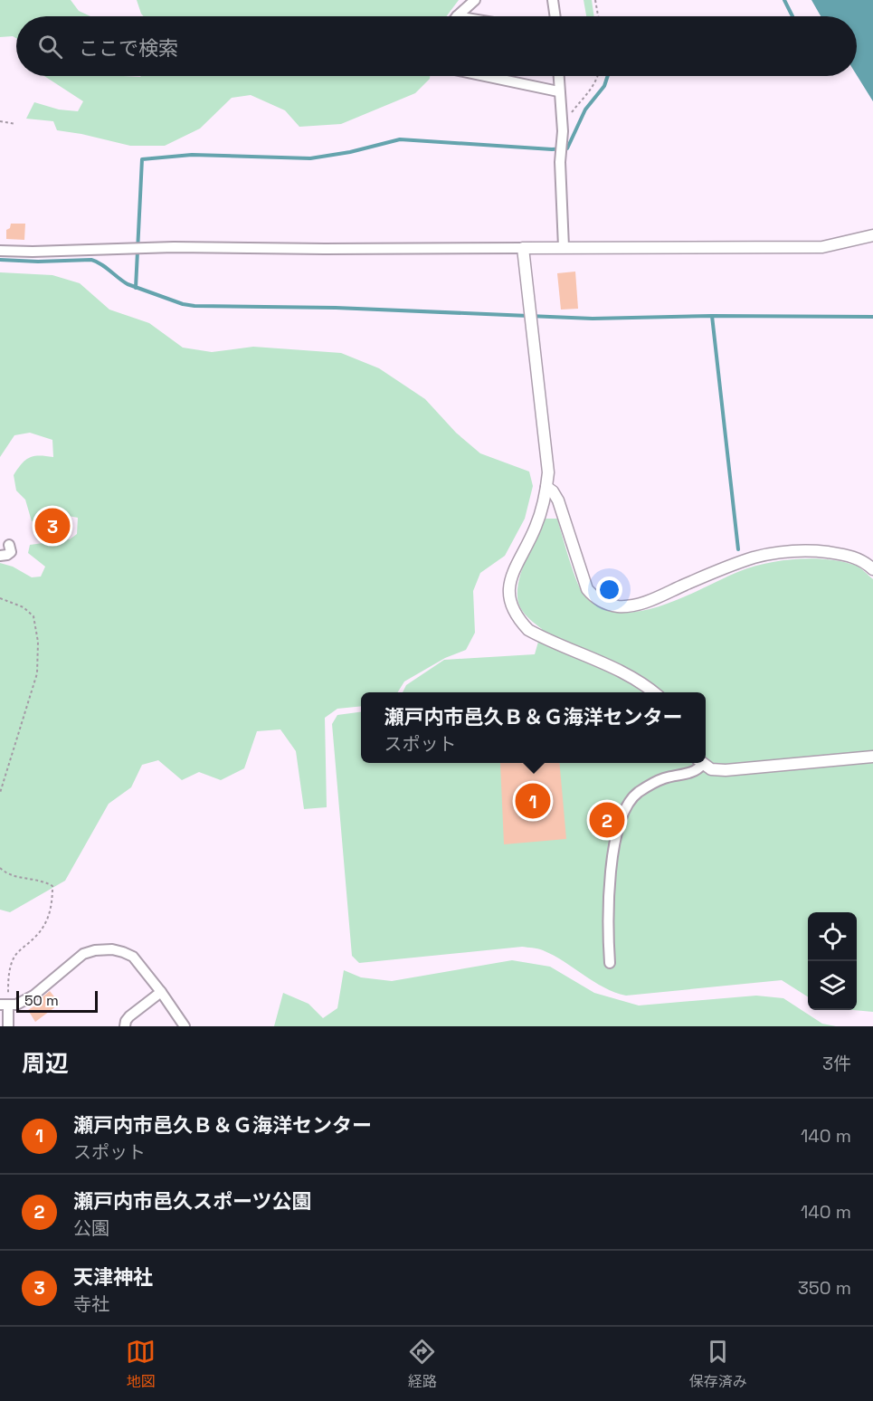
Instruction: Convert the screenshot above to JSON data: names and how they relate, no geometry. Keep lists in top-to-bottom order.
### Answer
{
  "scale_bar": "50 m",
  "page": {
    "search": "ここで検索",
    "pins": ["3", "1", "2"],
    "popup": ["瀬戸内市邑久Ｂ＆Ｇ海洋センター", "スポット"],
    "scale": "50 m",
    "heading": ["周辺", "3件"],
    "list": [
      {
        "mark": "1",
        "name": "瀬戸内市邑久Ｂ＆Ｇ海洋センター",
        "note": "スポット",
        "value": "140 m"
      },
      {
        "mark": "2",
        "name": "瀬戸内市邑久スポーツ公園",
        "note": "公園",
        "value": "140 m"
      },
      {
        "mark": "3",
        "name": "天津神社",
        "note": "寺社",
        "value": "350 m"
      }
    ],
    "nav": ["地図", "経路", "保存済み"]
  }
}
